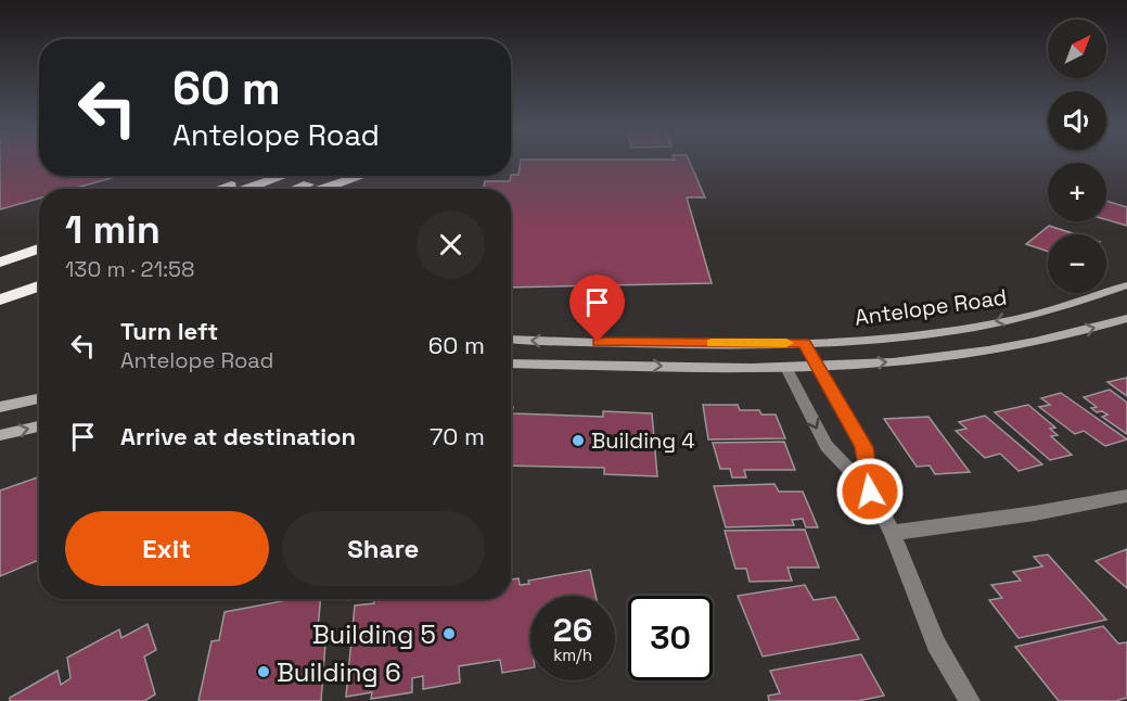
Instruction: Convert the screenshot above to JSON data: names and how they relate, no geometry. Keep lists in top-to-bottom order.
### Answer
{
  "streets": {
    "main road": ["Antelope Road"]
  },
  "places": ["Building 4", "Building 5", "Building 6"],
  "north": "top right",
  "page": {
    "map_buttons": ["+", "−"],
    "turn": ["60 m", "Antelope Road"],
    "heading": ["1 min", "130 m · 21:58"],
    "list": [
      {
        "name": "Turn left",
        "note": "Antelope Road",
        "value": "60 m"
      },
      {
        "name": "Arrive at destination",
        "value": "70 m"
      }
    ],
    "buttons": ["Exit", "Share"],
    "speed": "26 km/h",
    "limit": "30"
  }
}
